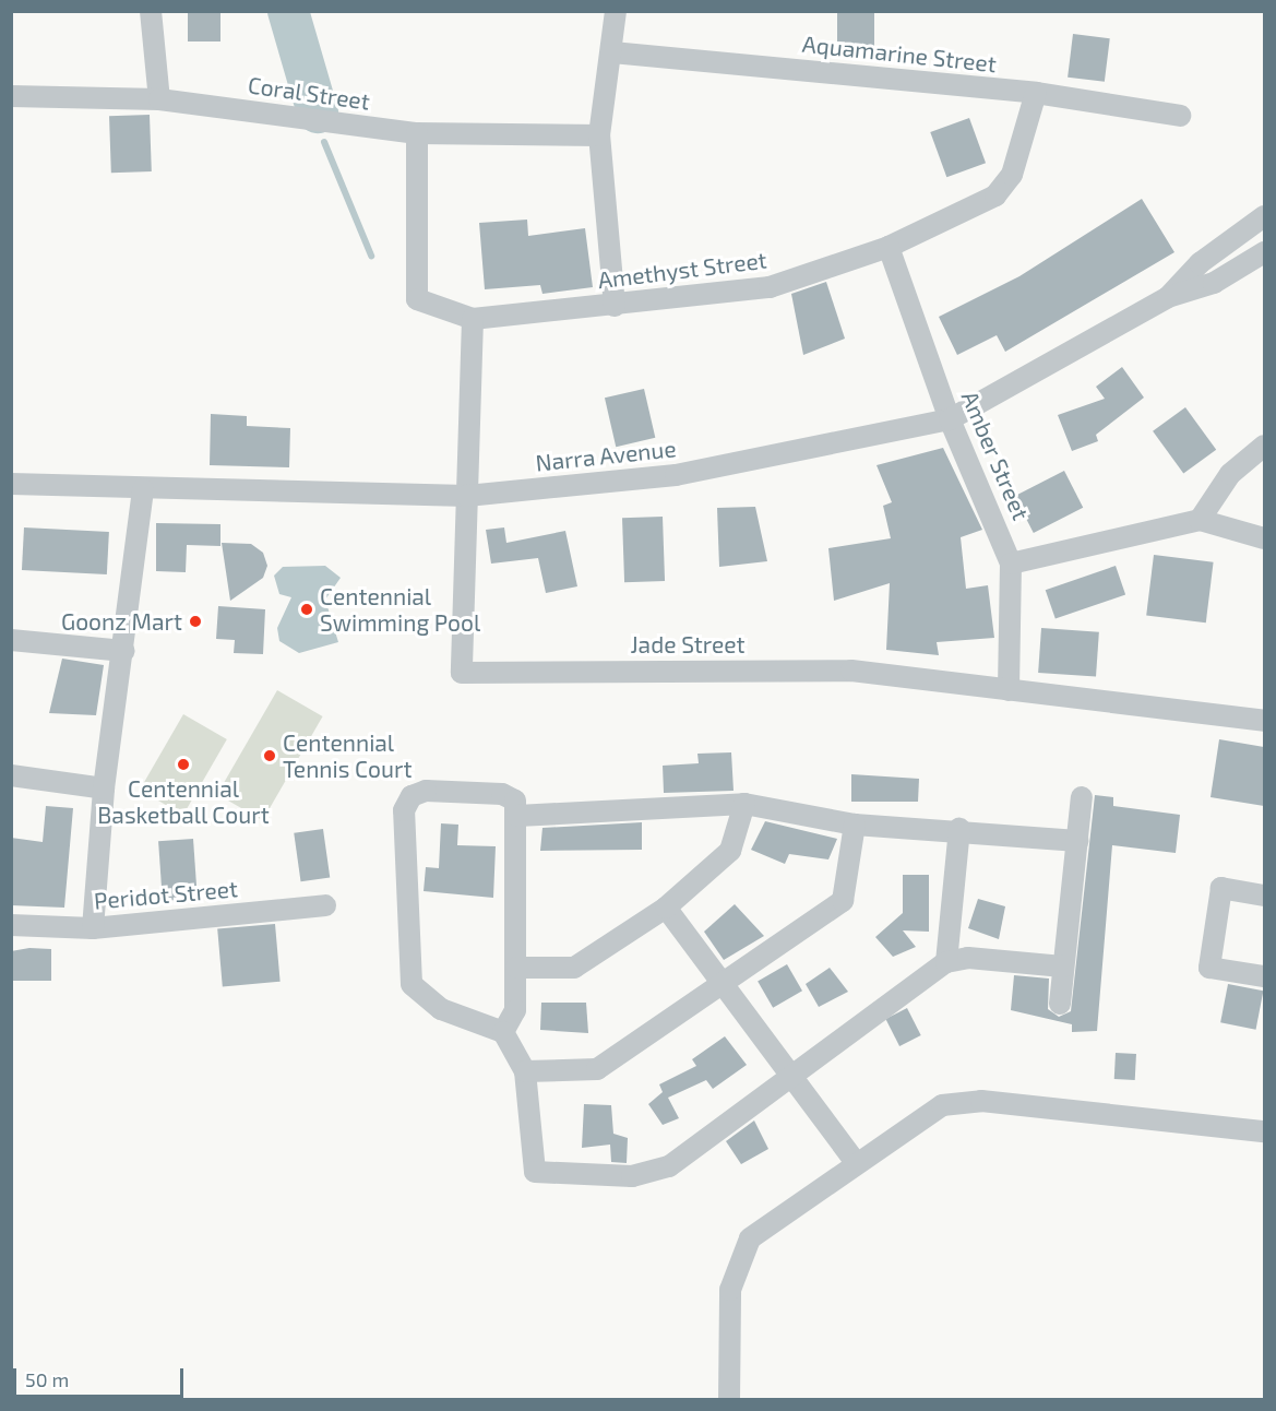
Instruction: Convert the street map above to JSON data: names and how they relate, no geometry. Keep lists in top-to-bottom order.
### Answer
{
  "streets": {
    "street": [
      "Aquamarine Street",
      "Coral Street",
      "Amethyst Street",
      "Narra Avenue",
      "Amber Street",
      "Jade Street",
      "Peridot Street"
    ]
  },
  "crossings": [
    ["Aquamarine Street", "Amethyst Street"],
    ["Coral Street", "Amethyst Street"],
    ["Amethyst Street", "Amber Street"],
    ["Amethyst Street", "Jade Street"],
    ["Narra Avenue", "Amber Street"],
    ["Narra Avenue", "Jade Street"],
    ["Amber Street", "Jade Street"]
  ],
  "places": [
    "Centennial Swimming Pool",
    "Goonz Mart",
    "Centennial Tennis Court",
    "Centennial Basketball Court"
  ],
  "scale_bar": "50 m"
}
